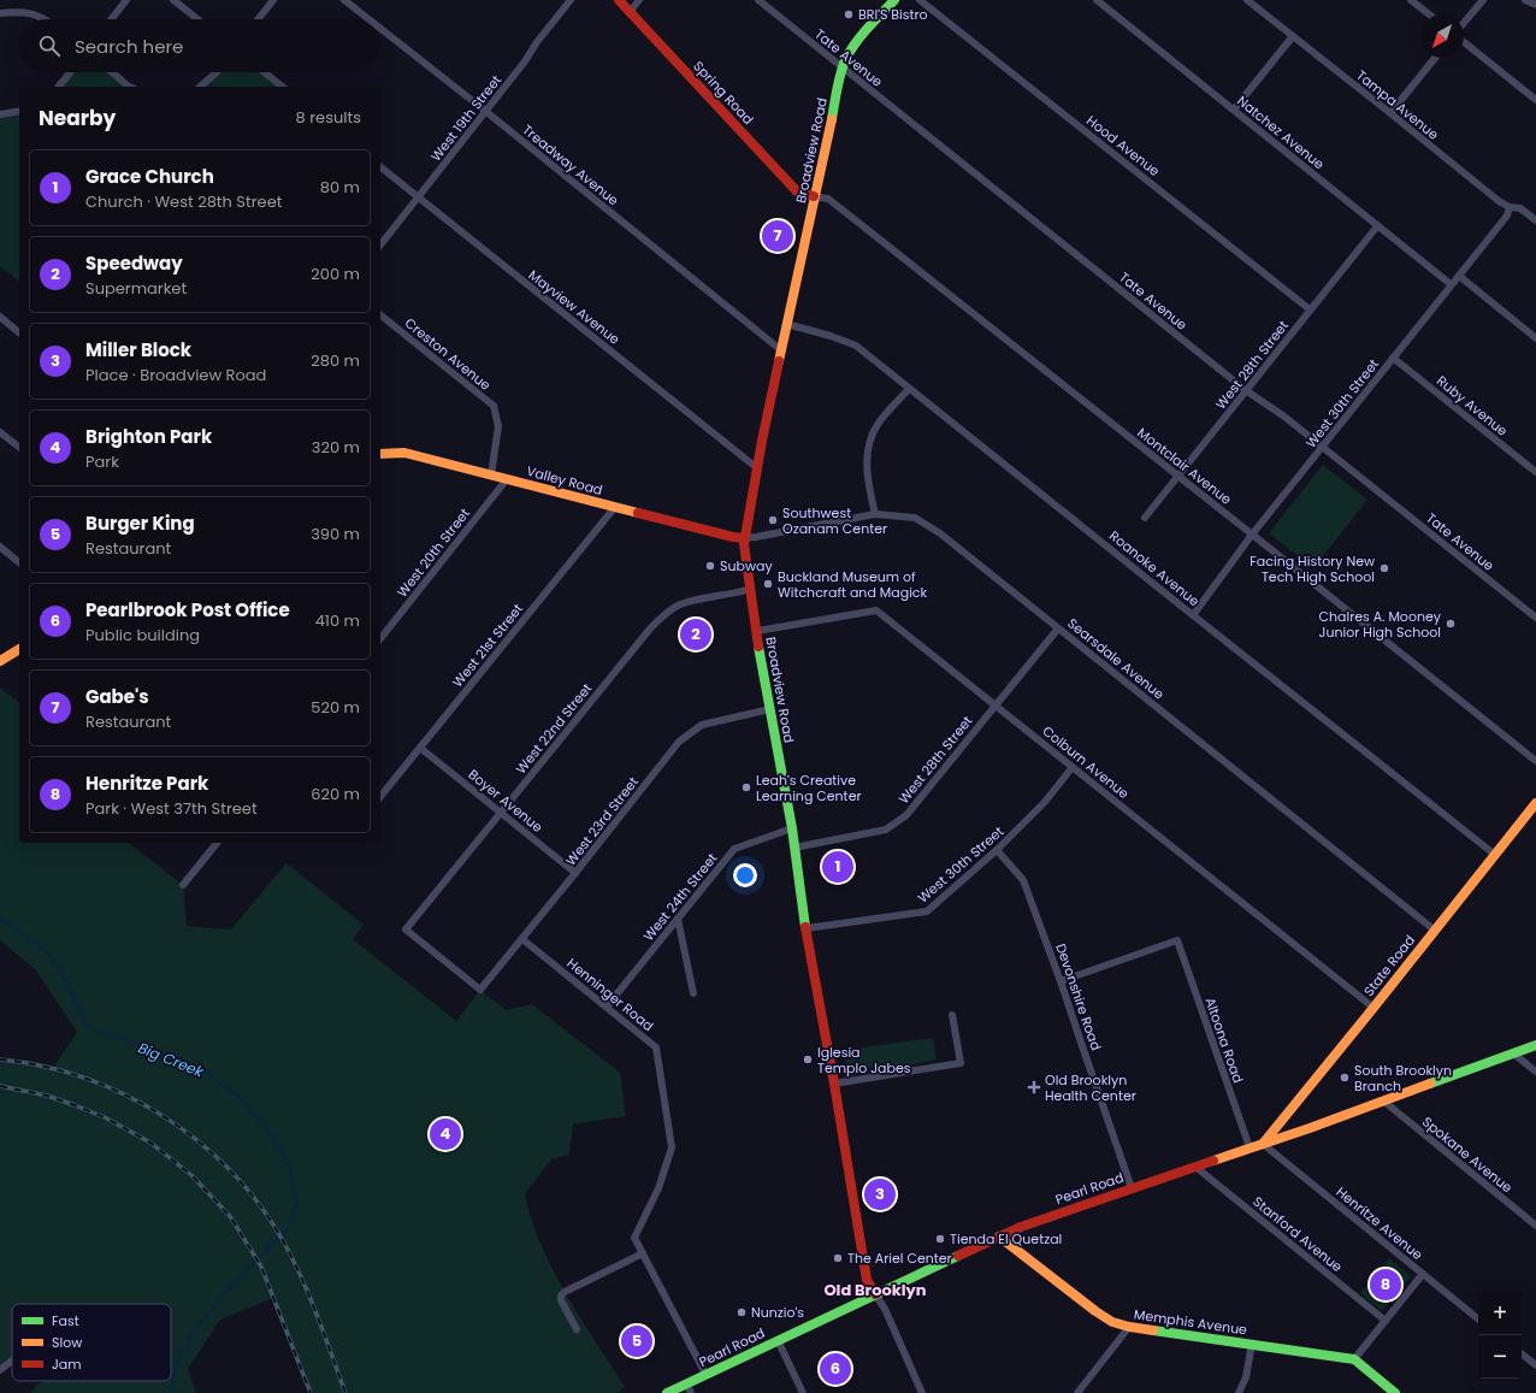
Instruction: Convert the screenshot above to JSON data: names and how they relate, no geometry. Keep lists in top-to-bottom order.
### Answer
{
  "streets": {
    "main road": [
      "Spring Road",
      "Broadview Road",
      "Valley Road",
      "State Road",
      "Pearl Road",
      "Memphis Avenue"
    ],
    "street": [
      "Tate Avenue",
      "Tampa Avenue",
      "West 19th Street",
      "Natchez Avenue",
      "Hood Avenue",
      "Treadway Avenue",
      "Mayview Avenue",
      "Creston Avenue",
      "West 28th Street",
      "West 30th Street",
      "Ruby Avenue",
      "Montclair Avenue",
      "West 20th Street",
      "Roanoke Avenue",
      "West 21st Street",
      "Searsdale Avenue",
      "West 22nd Street",
      "Colburn Avenue",
      "Boyer Avenue",
      "West 23rd Street",
      "West 24th Street",
      "Henninger Road",
      "Devonshire Road",
      "Altoona Road",
      "Spokane Avenue",
      "Henritze Avenue",
      "Stanford Avenue"
    ]
  },
  "crossings": [
    ["Tate Avenue", "Broadview Road"],
    ["Tate Avenue", "West 28th Street"],
    ["Tate Avenue", "West 30th Street"],
    ["Spring Road", "Broadview Road"],
    ["Spring Road", "Montclair Avenue"],
    ["Tampa Avenue", "West 30th Street"],
    ["West 19th Street", "Treadway Avenue"],
    ["West 19th Street", "Mayview Avenue"],
    ["Natchez Avenue", "West 28th Street"],
    ["Natchez Avenue", "West 30th Street"],
    ["Hood Avenue", "West 28th Street"],
    ["Broadview Road", "Treadway Avenue"],
    ["Broadview Road", "Mayview Avenue"],
    ["Broadview Road", "West 28th Street"],
    ["Broadview Road", "West 30th Street"],
    ["Broadview Road", "Montclair Avenue"],
    ["Broadview Road", "Valley Road"],
    ["Broadview Road", "Roanoke Avenue"],
    ["Broadview Road", "Searsdale Avenue"],
    ["Broadview Road", "West 22nd Street"],
    ["Broadview Road", "Colburn Avenue"],
    ["Broadview Road", "West 23rd Street"],
    ["Broadview Road", "West 24th Street"],
    ["Broadview Road", "Pearl Road"],
    ["Creston Avenue", "Valley Road"],
    ["West 28th Street", "Montclair Avenue"],
    ["West 28th Street", "Searsdale Avenue"],
    ["West 28th Street", "Colburn Avenue"],
    ["West 30th Street", "Ruby Avenue"],
    ["West 30th Street", "Montclair Avenue"],
    ["West 30th Street", "Roanoke Avenue"],
    ["West 30th Street", "Colburn Avenue"],
    ["West 30th Street", "Devonshire Road"],
    ["Valley Road", "West 20th Street"],
    ["Valley Road", "West 21st Street"],
    ["Valley Road", "Searsdale Avenue"],
    ["Roanoke Avenue", "State Road"],
    ["West 21st Street", "Boyer Avenue"],
    ["Searsdale Avenue", "State Road"],
    ["West 22nd Street", "Boyer Avenue"],
    ["West 22nd Street", "West 23rd Street"],
    ["Colburn Avenue", "State Road"],
    ["Boyer Avenue", "West 23rd Street"],
    ["West 23rd Street", "Henninger Road"],
    ["West 24th Street", "Henninger Road"],
    ["State Road", "Pearl Road"],
    ["State Road", "Henritze Avenue"],
    ["Henninger Road", "Pearl Road"],
    ["Devonshire Road", "Altoona Road"],
    ["Devonshire Road", "Pearl Road"],
    ["Altoona Road", "Pearl Road"],
    ["Spokane Avenue", "Pearl Road"],
    ["Pearl Road", "Henritze Avenue"],
    ["Pearl Road", "Stanford Avenue"],
    ["Pearl Road", "Memphis Avenue"]
  ],
  "districts": ["Old Brooklyn"],
  "water": ["Big Creek"],
  "places": {
    "other": [
      "BRI'S Bistro",
      "Southwest Ozanam Center",
      "Subway",
      "Facing History New Tech High School",
      "Buckland Museum of Witchcraft and Magick",
      "Chalres A. Mooney Junior High School",
      "Leah's Creative Learning Center",
      "Iglesia Templo Jabes",
      "South Brooklyn Branch",
      "Tienda El Quetzal",
      "The Ariel Center",
      "Nunzio's"
    ],
    "health": ["Old Brooklyn Health Center"]
  },
  "legend": ["Fast", "Slow", "Jam"],
  "north": "bottom left",
  "page": {
    "search": "Search here",
    "heading": ["Nearby", "8 results"],
    "list": [
      {
        "mark": "1",
        "name": "Grace Church",
        "note": "Church · West 28th Street",
        "value": "80 m"
      },
      {
        "mark": "2",
        "name": "Speedway",
        "note": "Supermarket",
        "value": "200 m"
      },
      {
        "mark": "3",
        "name": "Miller Block",
        "note": "Place · Broadview Road",
        "value": "280 m"
      },
      {
        "mark": "4",
        "name": "Brighton Park",
        "note": "Park",
        "value": "320 m"
      },
      {
        "mark": "5",
        "name": "Burger King",
        "note": "Restaurant",
        "value": "390 m"
      },
      {
        "mark": "6",
        "name": "Pearlbrook Post Office",
        "note": "Public building",
        "value": "410 m"
      },
      {
        "mark": "7",
        "name": "Gabe's",
        "note": "Restaurant",
        "value": "520 m"
      },
      {
        "mark": "8",
        "name": "Henritze Park",
        "note": "Park · West 37th Street",
        "value": "620 m"
      }
    ],
    "pins": [
      "7",
      "2",
      "1",
      "4",
      "3",
      "8",
      "5",
      "6"
    ],
    "map_buttons": ["+", "−"]
  }
}
